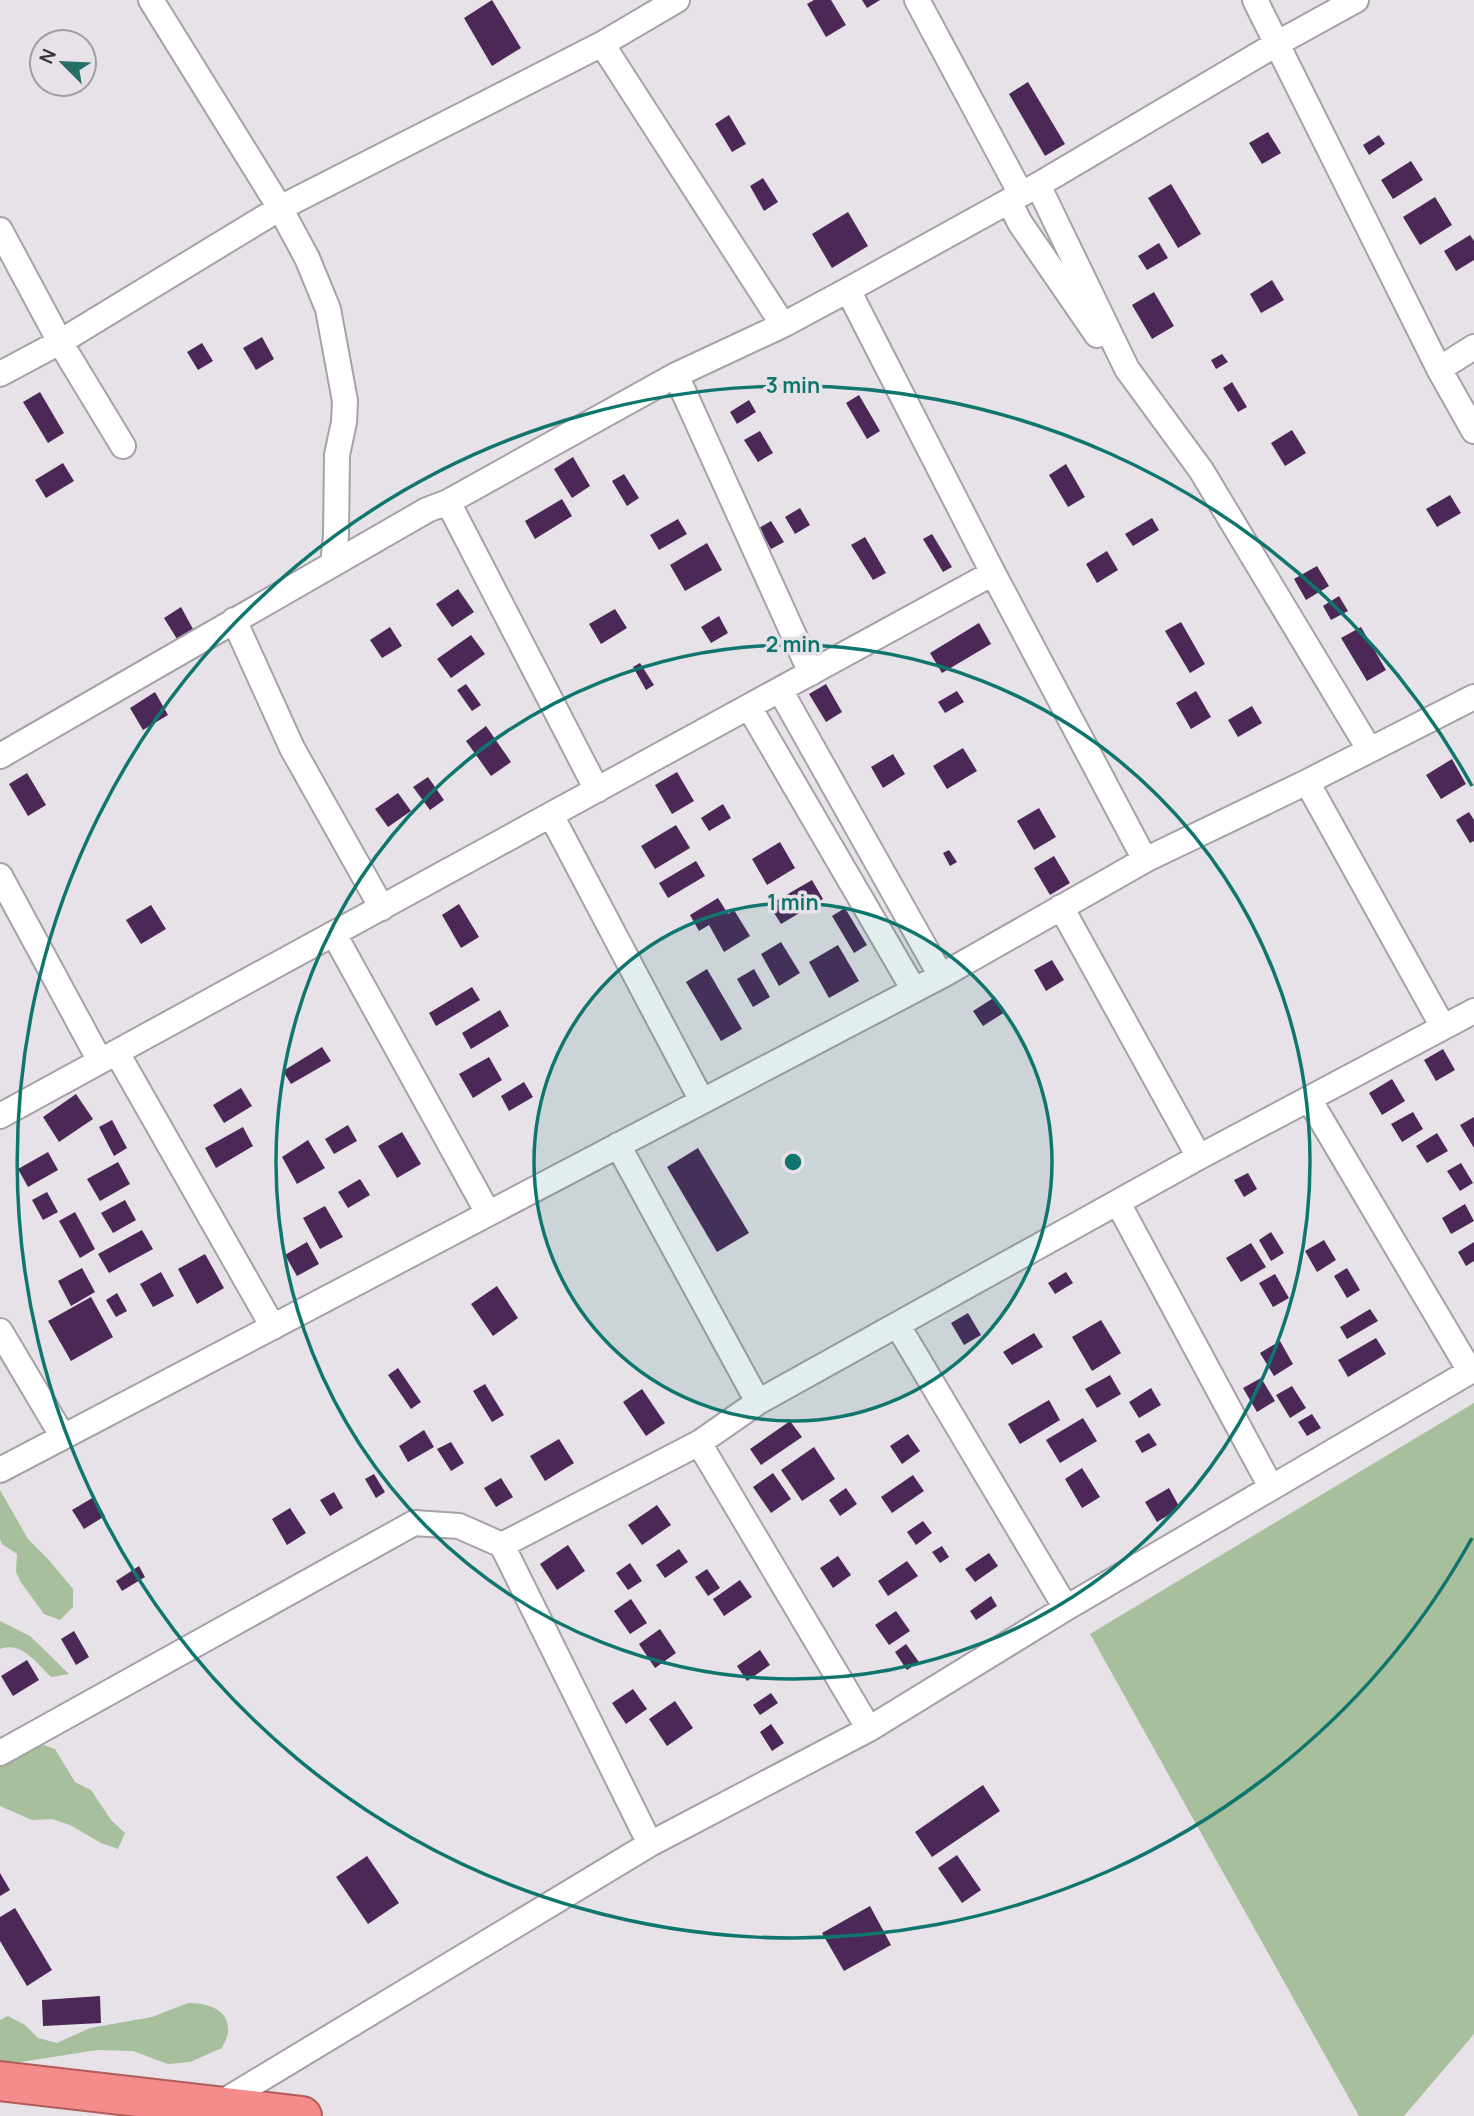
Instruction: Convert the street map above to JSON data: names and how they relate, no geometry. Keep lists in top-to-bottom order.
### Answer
{
  "north": "top left",
  "rings": ["3 min", "2 min", "1 min"]
}
